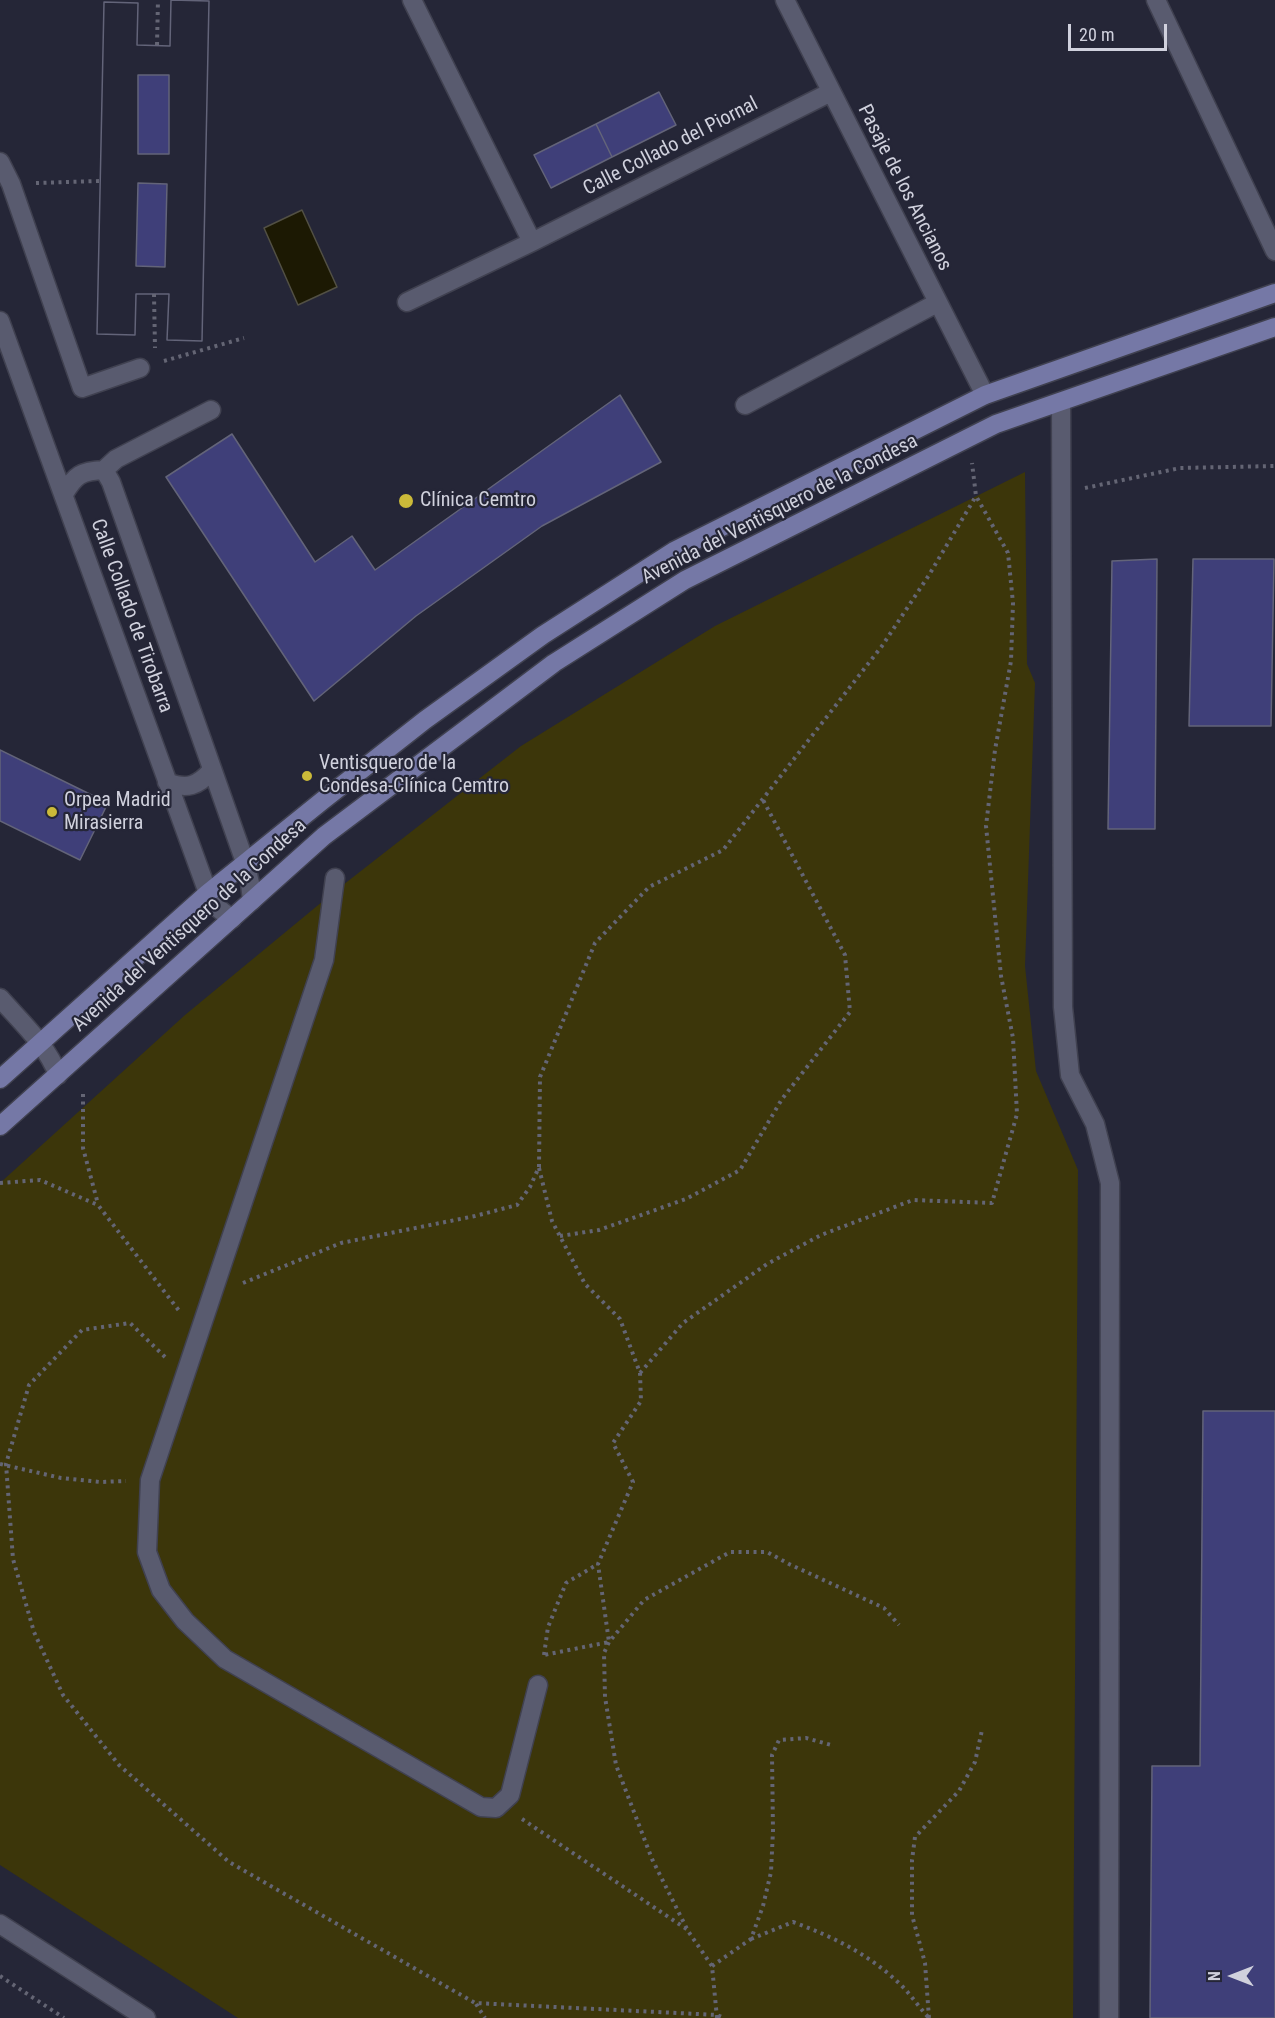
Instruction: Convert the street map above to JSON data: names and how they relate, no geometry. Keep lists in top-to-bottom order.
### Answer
{
  "streets": {
    "main road": ["Avenida del Ventisquero de la Condesa"],
    "street": ["Calle Collado del Piornal", "Pasaje de los Ancianos", "Calle Collado de Tirobarra"]
  },
  "crossings": [
    ["Calle Collado del Piornal", "Pasaje de los Ancianos"],
    ["Pasaje de los Ancianos", "Avenida del Ventisquero de la Condesa"],
    ["Avenida del Ventisquero de la Condesa", "Calle Collado de Tirobarra"]
  ],
  "places": ["Clínica Cemtro", "Ventisquero de la Condesa-Clínica Cemtro", "Orpea Madrid Mirasierra"],
  "scale_bar": "20 m",
  "north": "left"
}
